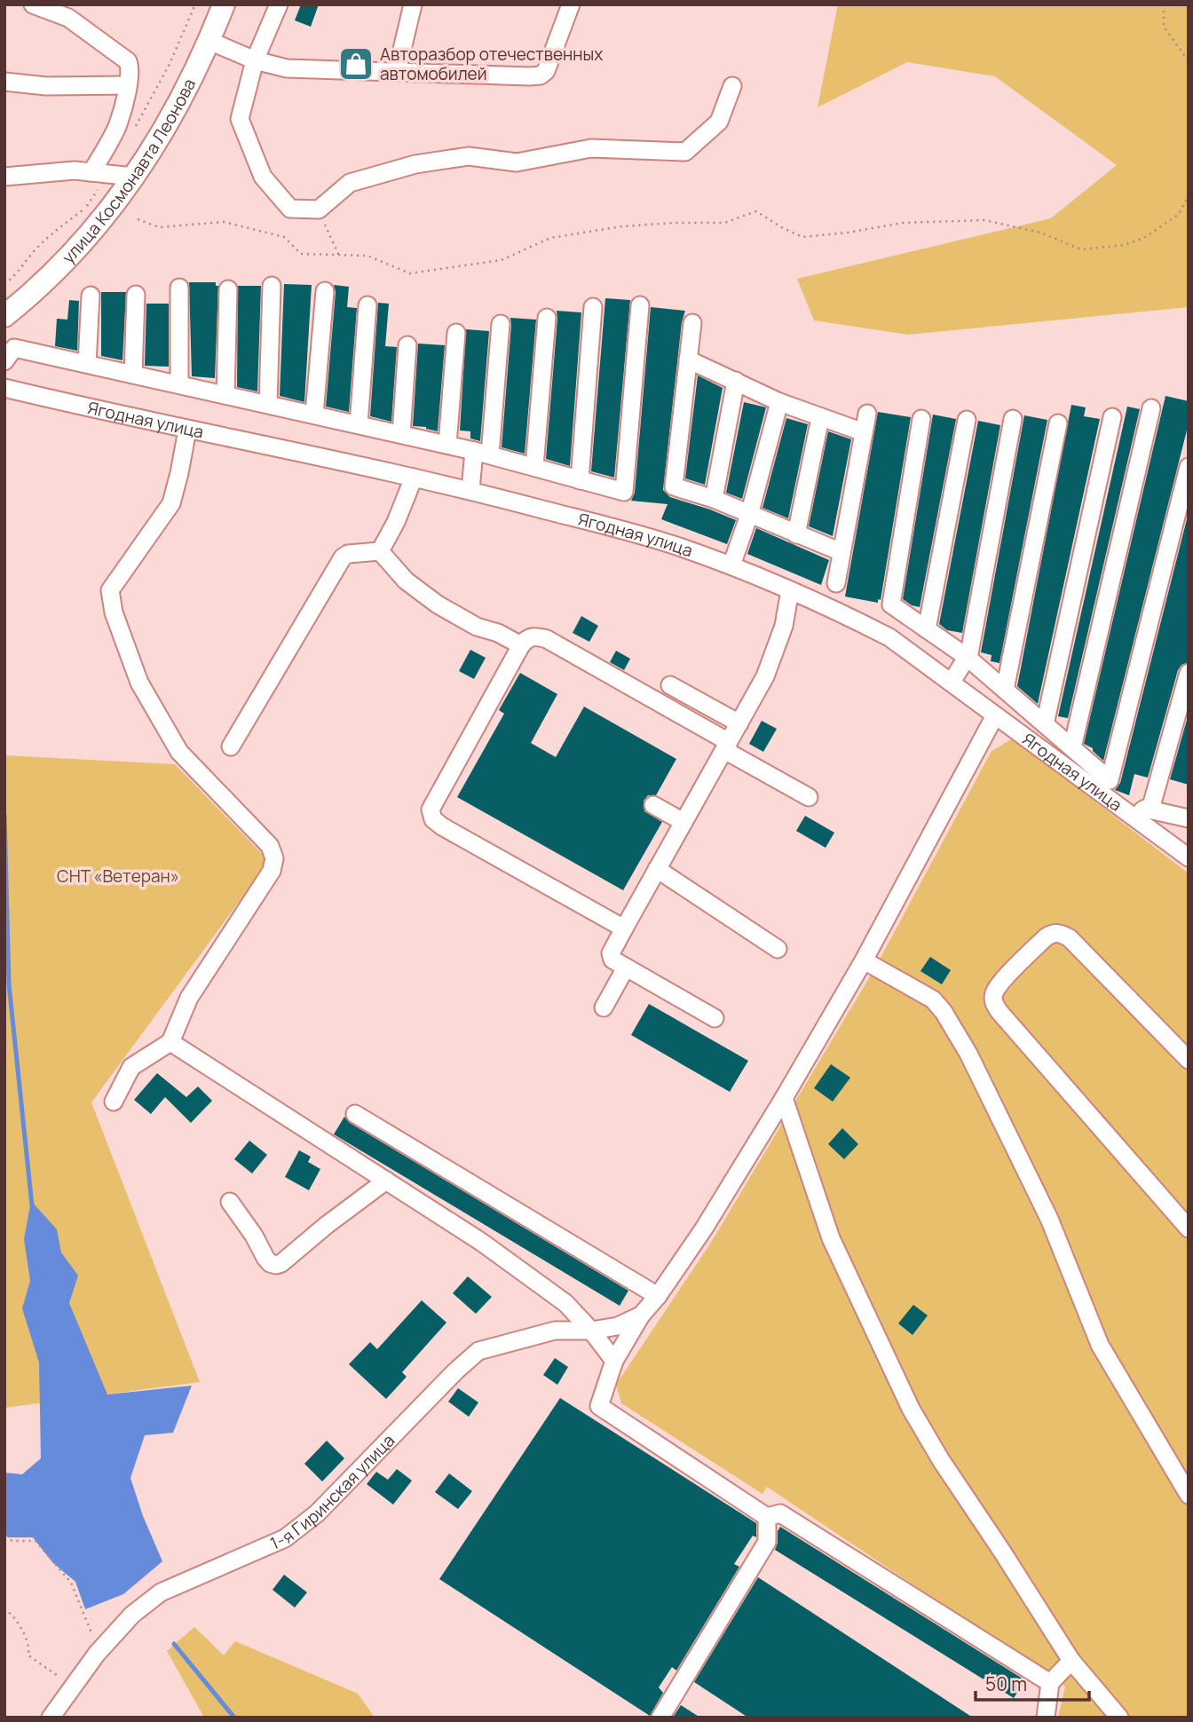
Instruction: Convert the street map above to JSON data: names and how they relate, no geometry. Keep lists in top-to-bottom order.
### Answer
{
  "streets": {
    "main road": ["улица Космонавта Леонова"],
    "street": ["Ягодная улица", "1-я Гиринская улица"]
  },
  "parks": ["СНТ «Ветеран»"],
  "places": {
    "shop": ["Авторазбор отечественных автомобилей"]
  },
  "scale_bar": "50 m"
}
